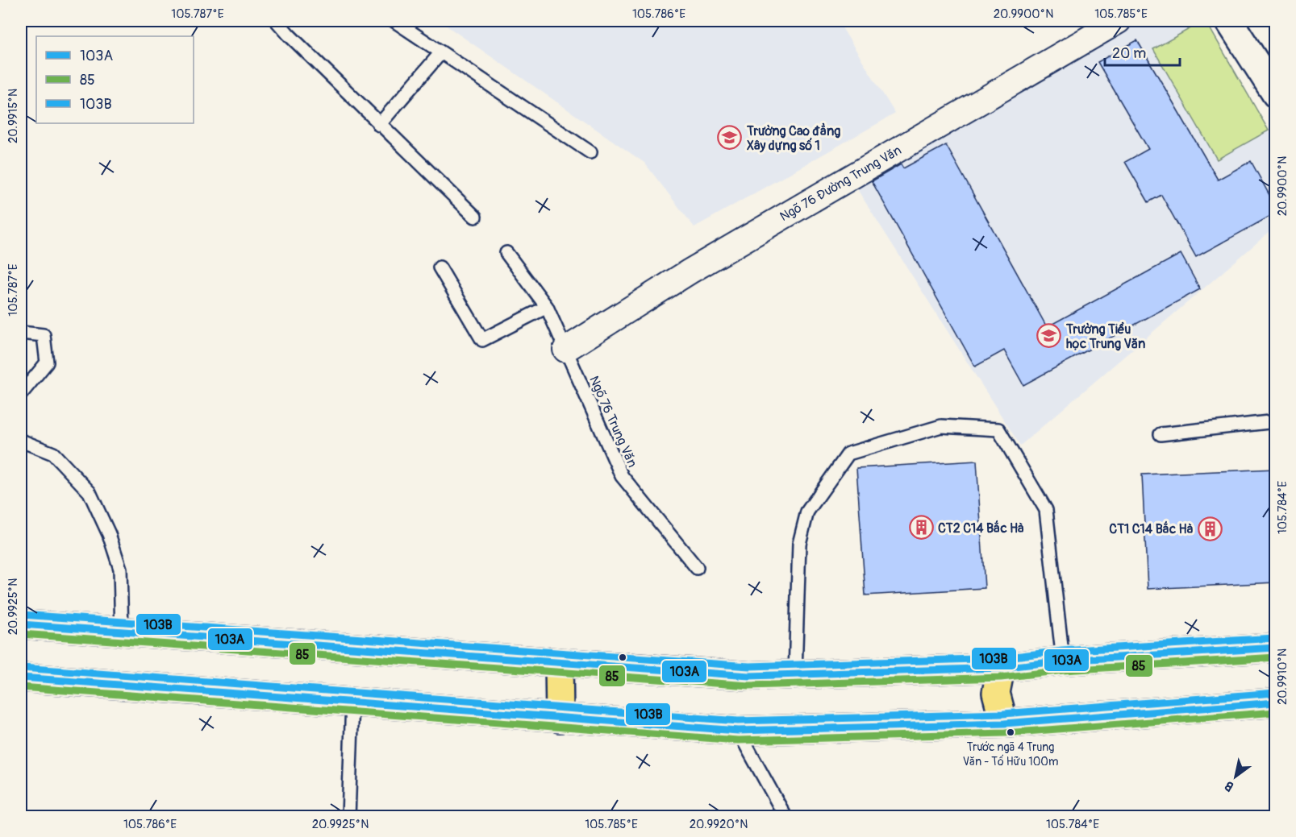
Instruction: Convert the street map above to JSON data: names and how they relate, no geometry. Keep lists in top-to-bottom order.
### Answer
{
  "streets": {
    "street": ["Ngõ 76 Đường Trung Văn"],
    "lane": ["Ngõ 76 Trung Văn"]
  },
  "crossings": [
    ["Ngõ 76 Đường Trung Văn", "Ngõ 76 Trung Văn"]
  ],
  "places": {
    "school or university": ["Trường Cao đẳng Xây dựng số 1", "Trường Tiểu học Trung Văn"],
    "building": ["CT2 C14 Bắc Hà", "CT1 C14 Bắc Hà"],
    "other": ["Trước ngã 4 Trung Văn - Tố Hữu 100m"]
  },
  "lines": ["transit line 103B", "transit line 103A", "transit line 85"],
  "legend": ["103A", "85", "103B"],
  "scale_bar": "20 m",
  "north": "bottom left",
  "coordinates": [
    "105.787°E",
    "105.786°E",
    "20.9900°N",
    "105.785°E",
    "20.9915°N",
    "105.784°E",
    "20.9925°N",
    "20.9910°N",
    "20.9920°N"
  ]
}
